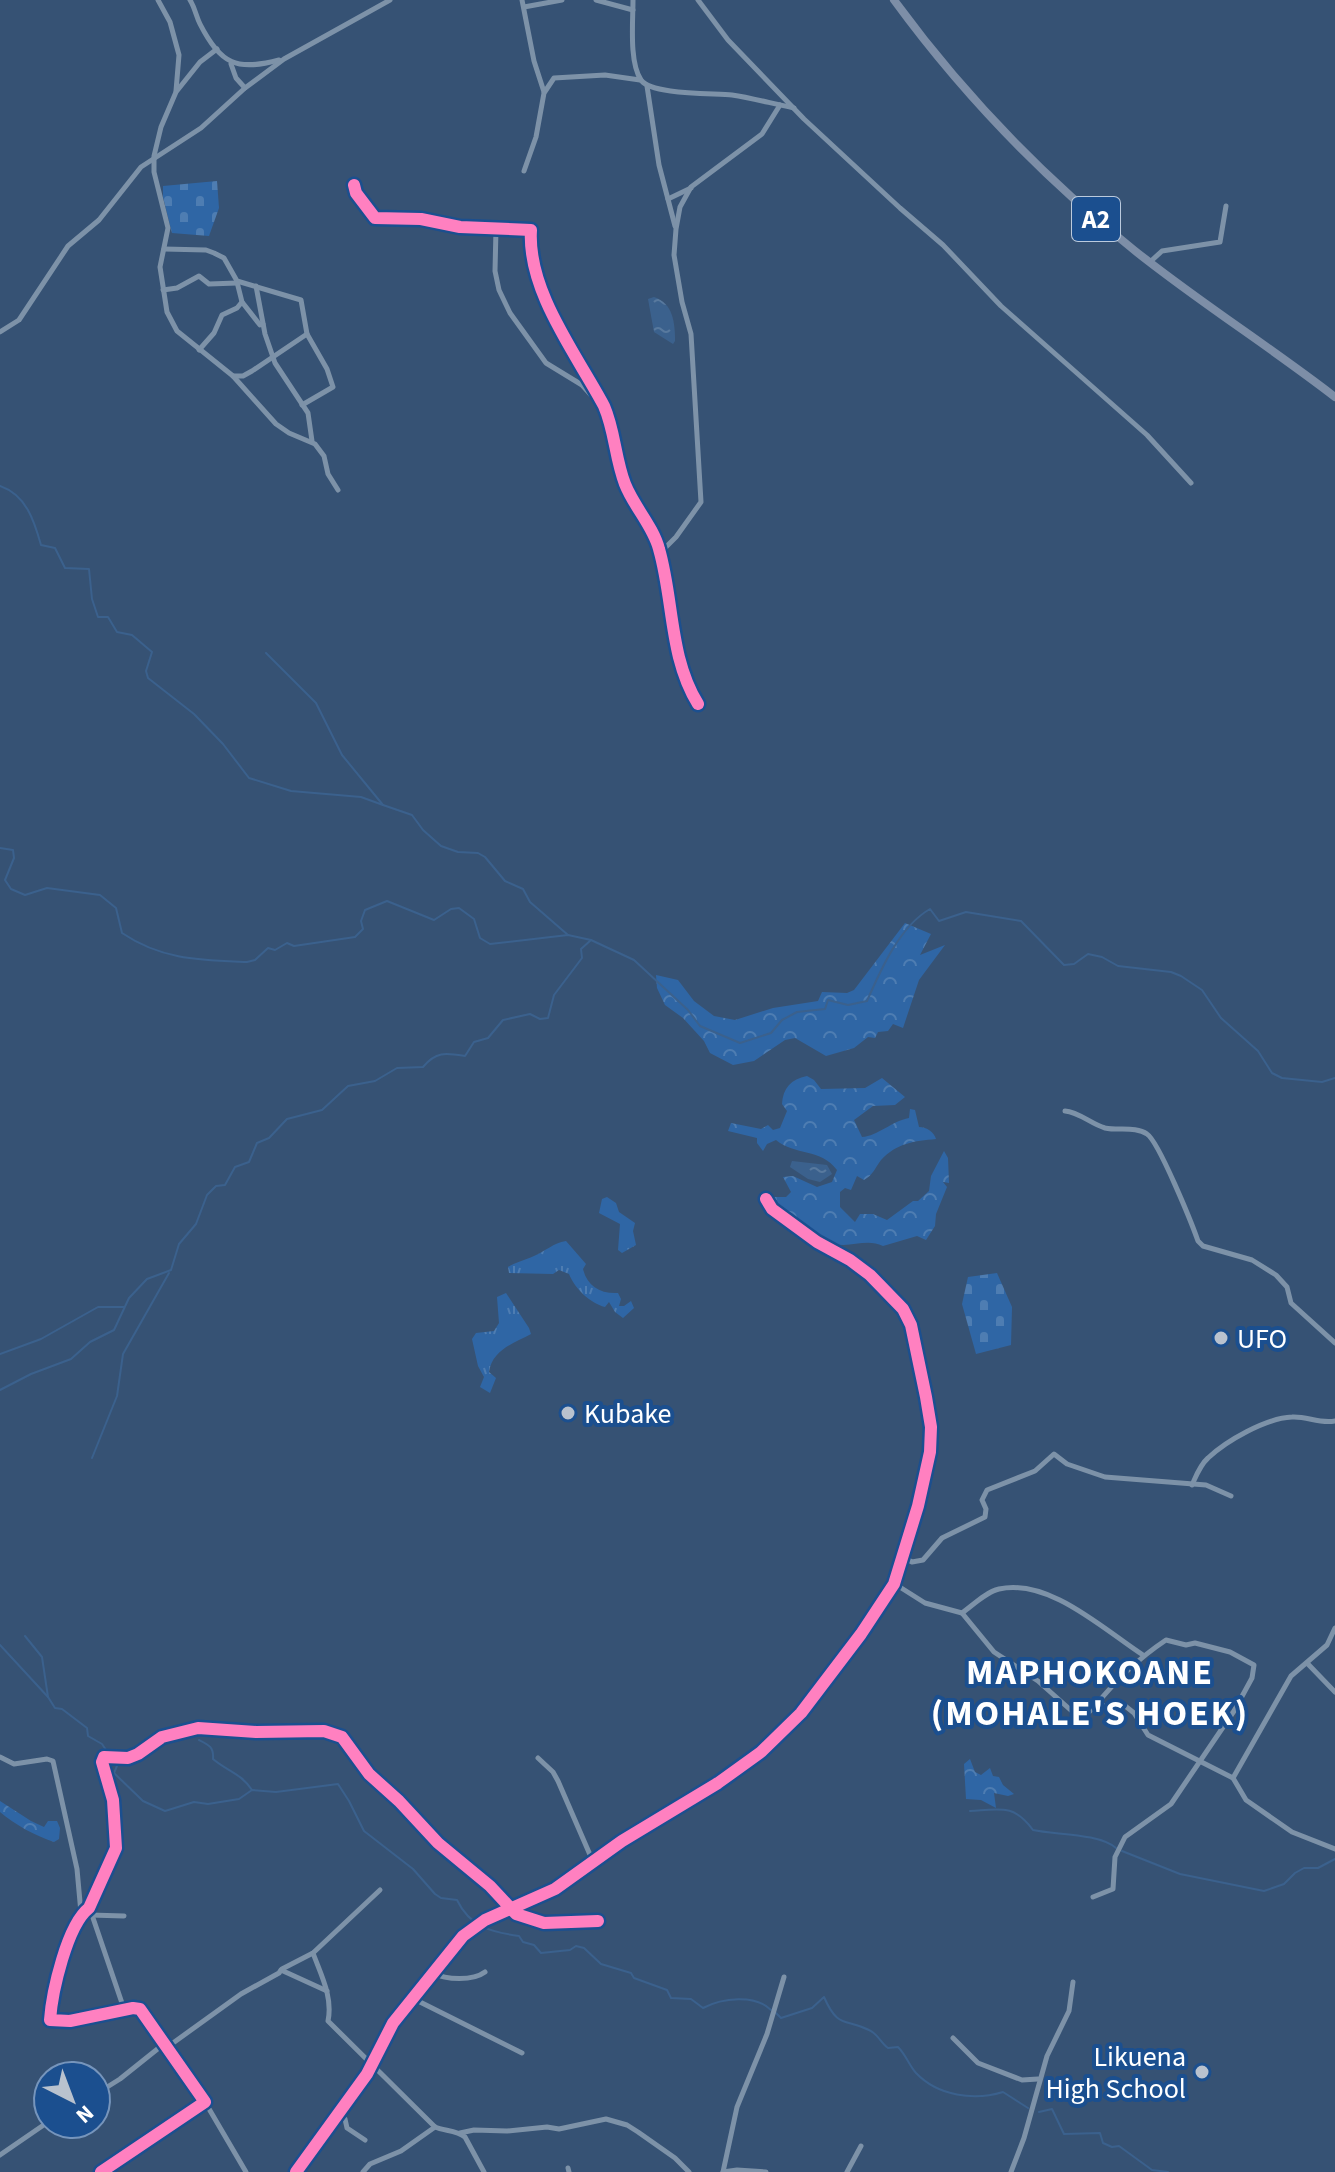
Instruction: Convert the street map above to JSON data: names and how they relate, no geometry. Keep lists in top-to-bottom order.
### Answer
{
  "streets": {
    "main road": ["A2"]
  },
  "districts": ["MAPHOKOANE (MOHALE'S HOEK)"],
  "places": ["UFO", "Kubake", "Likuena High School"],
  "north": "bottom right"
}
